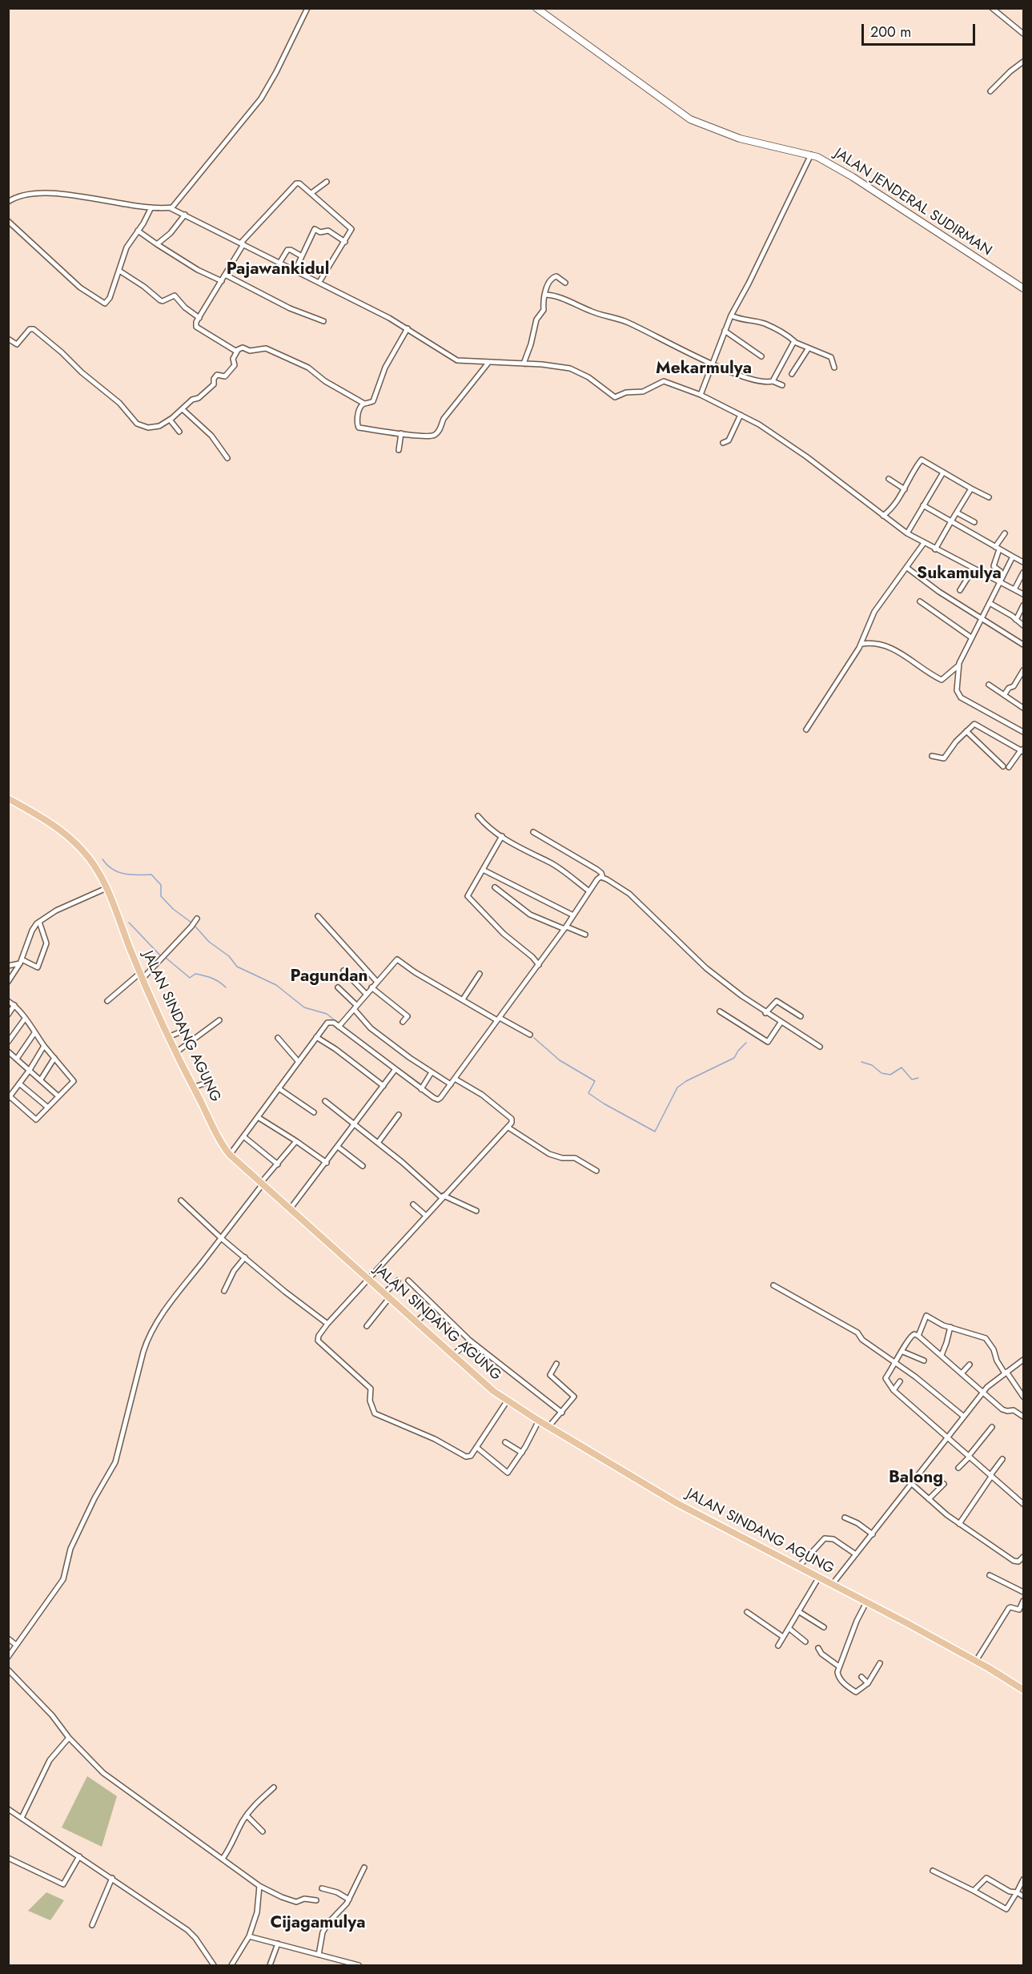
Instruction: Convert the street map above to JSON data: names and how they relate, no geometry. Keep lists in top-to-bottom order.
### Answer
{
  "streets": {
    "main road": ["JALAN JENDERAL SUDIRMAN", "JALAN SINDANG AGUNG"]
  },
  "districts": [
    "Pajawankidul",
    "Mekarmulya",
    "Sukamulya",
    "Pagundan",
    "Balong",
    "Cijagamulya"
  ],
  "scale_bar": "200 m"
}
